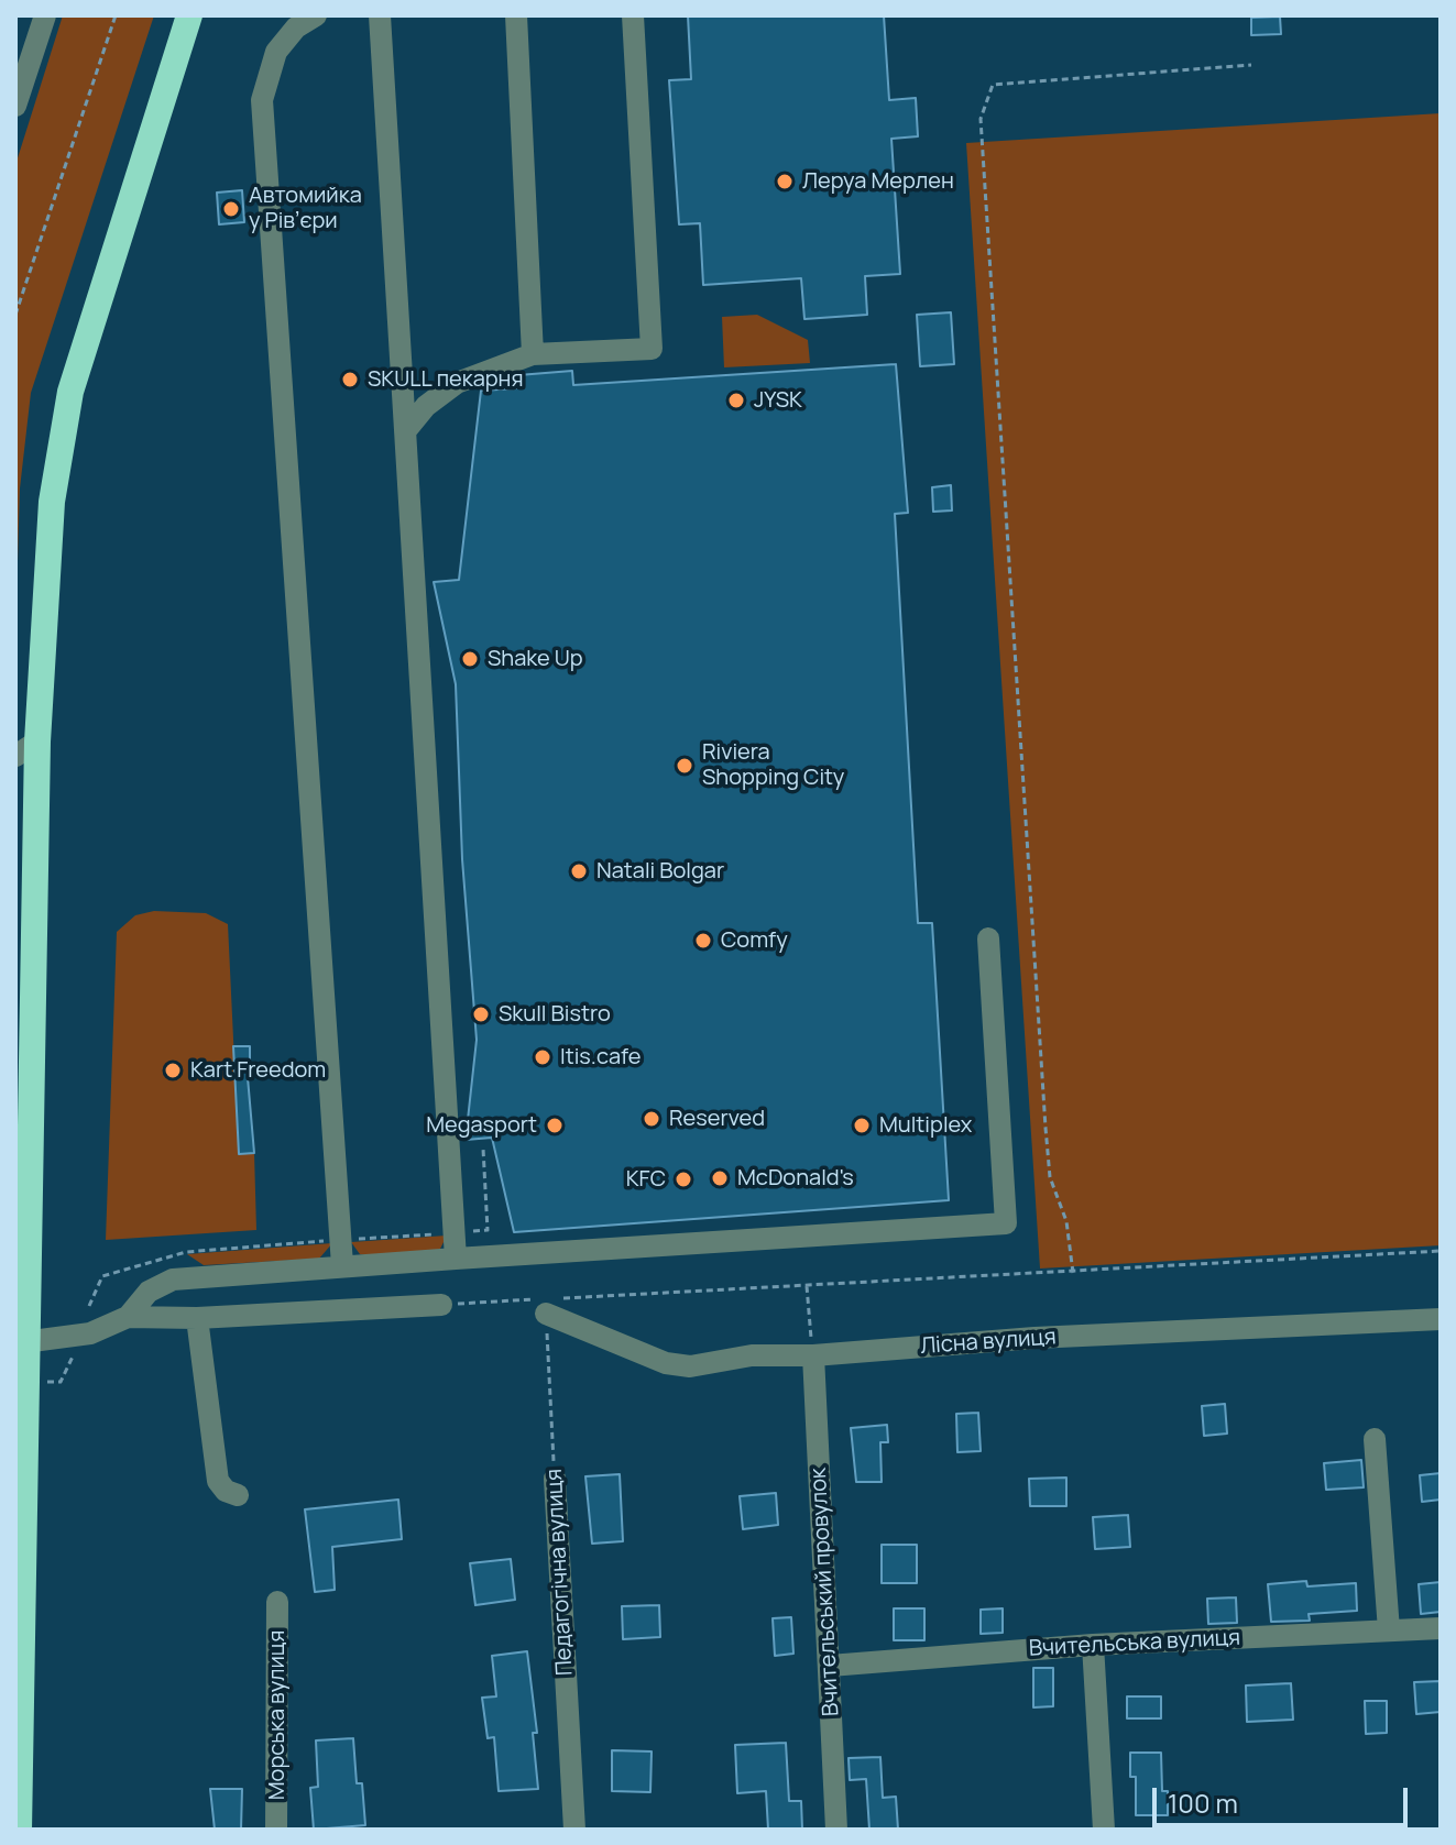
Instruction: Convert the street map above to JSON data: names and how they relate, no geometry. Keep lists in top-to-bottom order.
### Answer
{
  "streets": {
    "street": [
      "Лісна вулиця",
      "Педагогічна вулиця",
      "Вчительський провулок",
      "Вчительська вулиця",
      "Морська вулиця"
    ]
  },
  "crossings": [
    ["Лісна вулиця", "Педагогічна вулиця"],
    ["Лісна вулиця", "Вчительський провулок"],
    ["Вчительський провулок", "Вчительська вулиця"]
  ],
  "places": [
    "Леруа Мерлен",
    "Автомийка у Рівʼєри",
    "SKULL пекарня",
    "JYSK",
    "Shake Up",
    "Riviera Shopping City",
    "Natali Bolgar",
    "Comfy",
    "Skull Bistro",
    "Itis.cafe",
    "Kart Freedom",
    "Reserved",
    "Megasport",
    "Multiplex",
    "McDonald's",
    "KFC"
  ],
  "scale_bar": "100 m"
}
